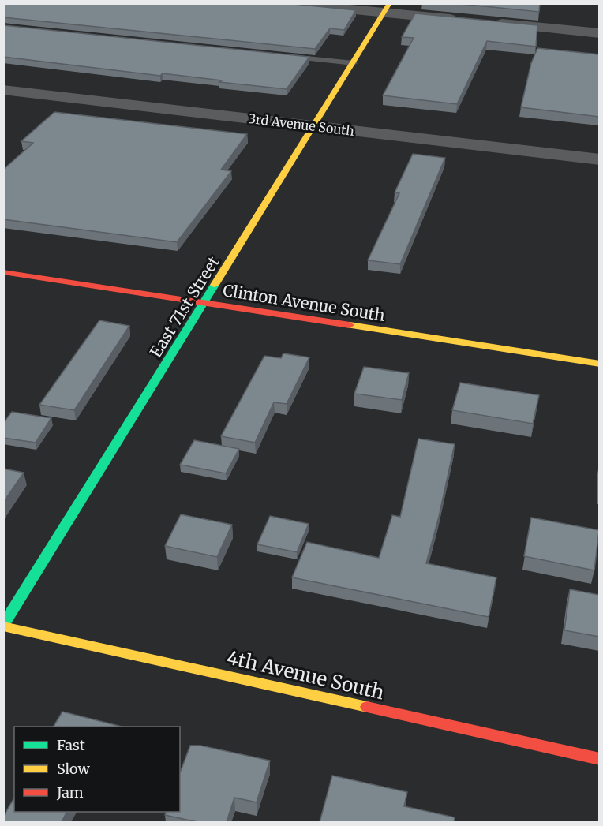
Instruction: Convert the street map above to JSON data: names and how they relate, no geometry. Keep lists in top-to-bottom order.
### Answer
{
  "streets": {
    "street": [
      "3rd Avenue South",
      "Clinton Avenue South",
      "East 71st Street",
      "4th Avenue South"
    ]
  },
  "crossings": [
    ["3rd Avenue South", "East 71st Street"],
    ["Clinton Avenue South", "East 71st Street"],
    ["East 71st Street", "4th Avenue South"]
  ],
  "legend": ["Fast", "Slow", "Jam"]
}
